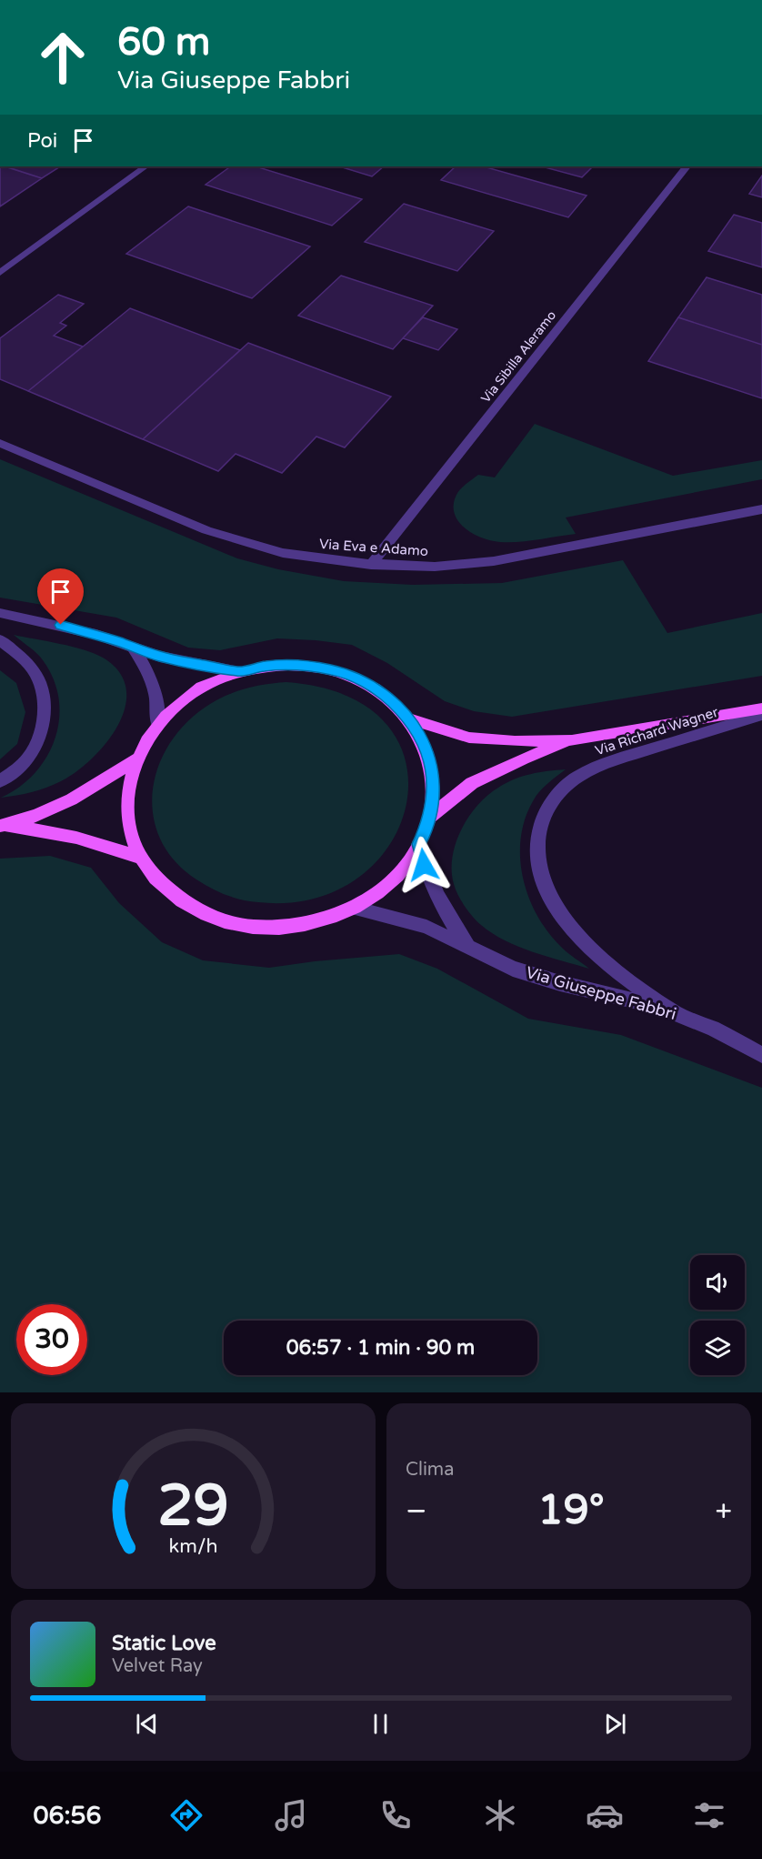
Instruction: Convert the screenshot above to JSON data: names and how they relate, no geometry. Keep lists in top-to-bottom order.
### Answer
{
  "streets": {
    "main road": ["Via Richard Wagner"],
    "street": ["Via Sibilla Aleramo", "Via Eva e Adamo", "Via Giuseppe Fabbri"]
  },
  "crossings": [
    ["Via Sibilla Aleramo", "Via Eva e Adamo"],
    ["Via Richard Wagner", "Via Giuseppe Fabbri"]
  ],
  "page": {
    "turn": ["60 m", "Via Giuseppe Fabbri"],
    "then": "Poi",
    "limit": "30",
    "trip": "06:57 · 1 min · 90 m",
    "tile": "Clima",
    "heat": ["−", "19°", "+"],
    "song": ["Static Love", "Velvet Ray"],
    "tabs": "06:56",
    "gauge": ["29", "km/h"]
  }
}
